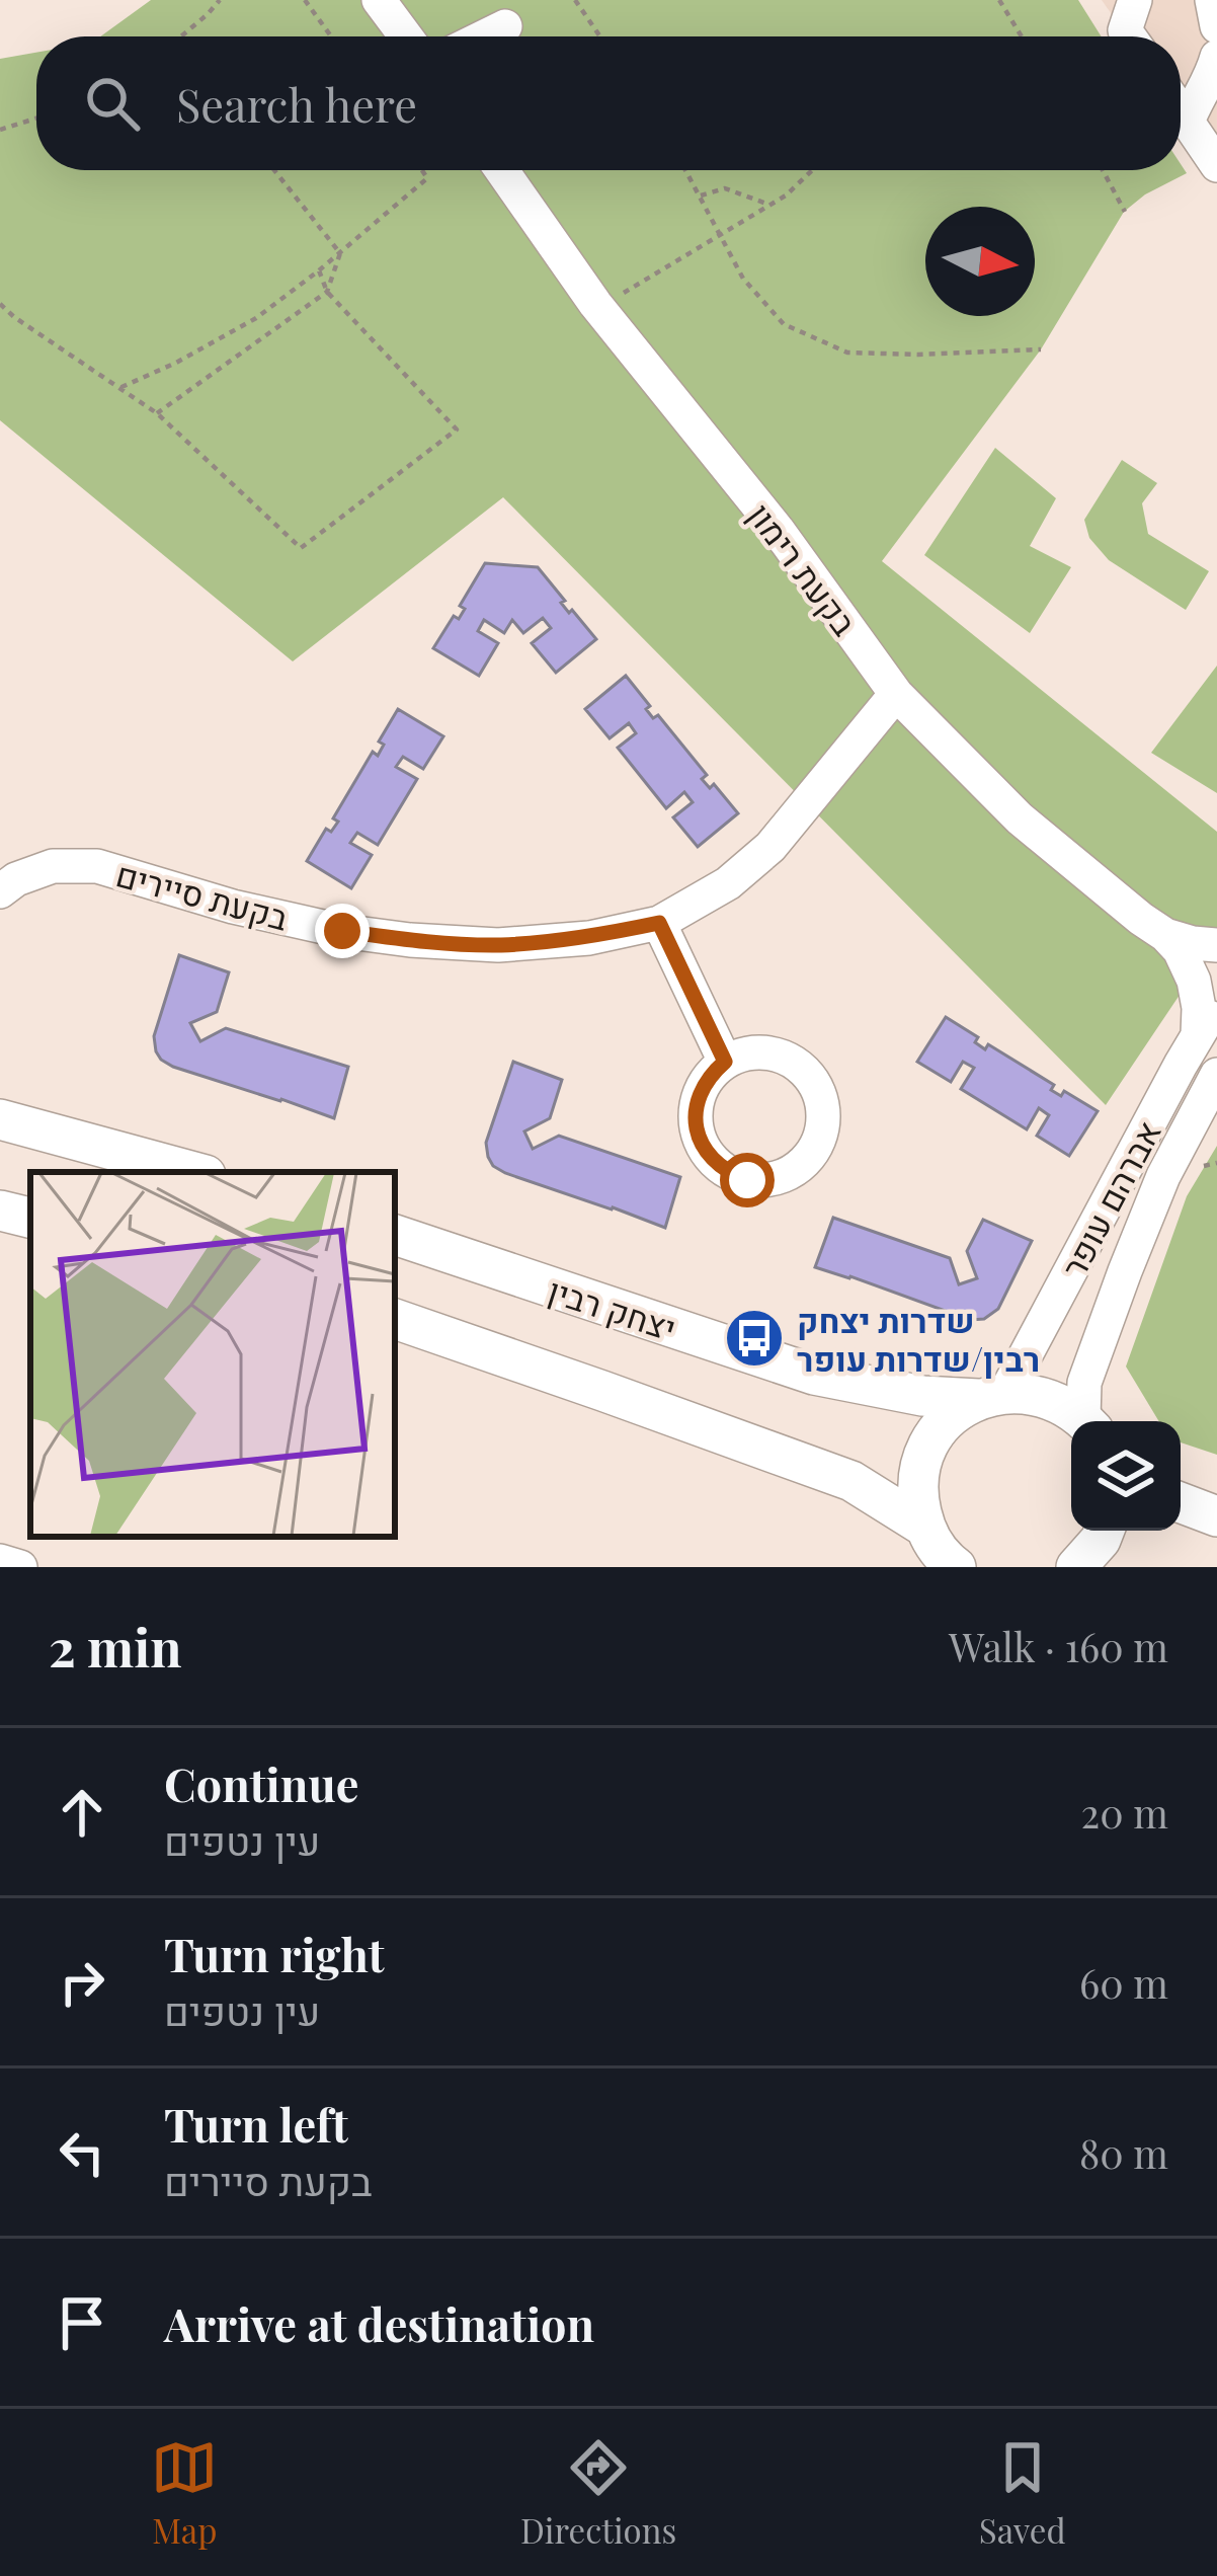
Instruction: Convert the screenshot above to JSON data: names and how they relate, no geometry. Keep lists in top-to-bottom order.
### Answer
{
  "streets": {
    "main road": ["יצחק רבין"],
    "street": ["בקעת רימון", "בקעת סיירים", "אברהם עופר"]
  },
  "crossings": [
    ["בקעת רימון", "בקעת סיירים"],
    ["בקעת רימון", "אברהם עופר"],
    ["אברהם עופר", "יצחק רבין"]
  ],
  "places": {
    "bus stop": ["שדרות יצחק רבין/שדרות עופר"]
  },
  "north": "right",
  "page": {
    "search": "Search here",
    "heading": ["2 min", "Walk · 160 m"],
    "list": [
      ["Continue", "עין נטפים", "20 m"],
      ["Turn right", "עין נטפים", "60 m"],
      ["Turn left", "בקעת סיירים", "80 m"],
      "Arrive at destination"
    ],
    "nav": ["Map", "Directions", "Saved"]
  }
}
